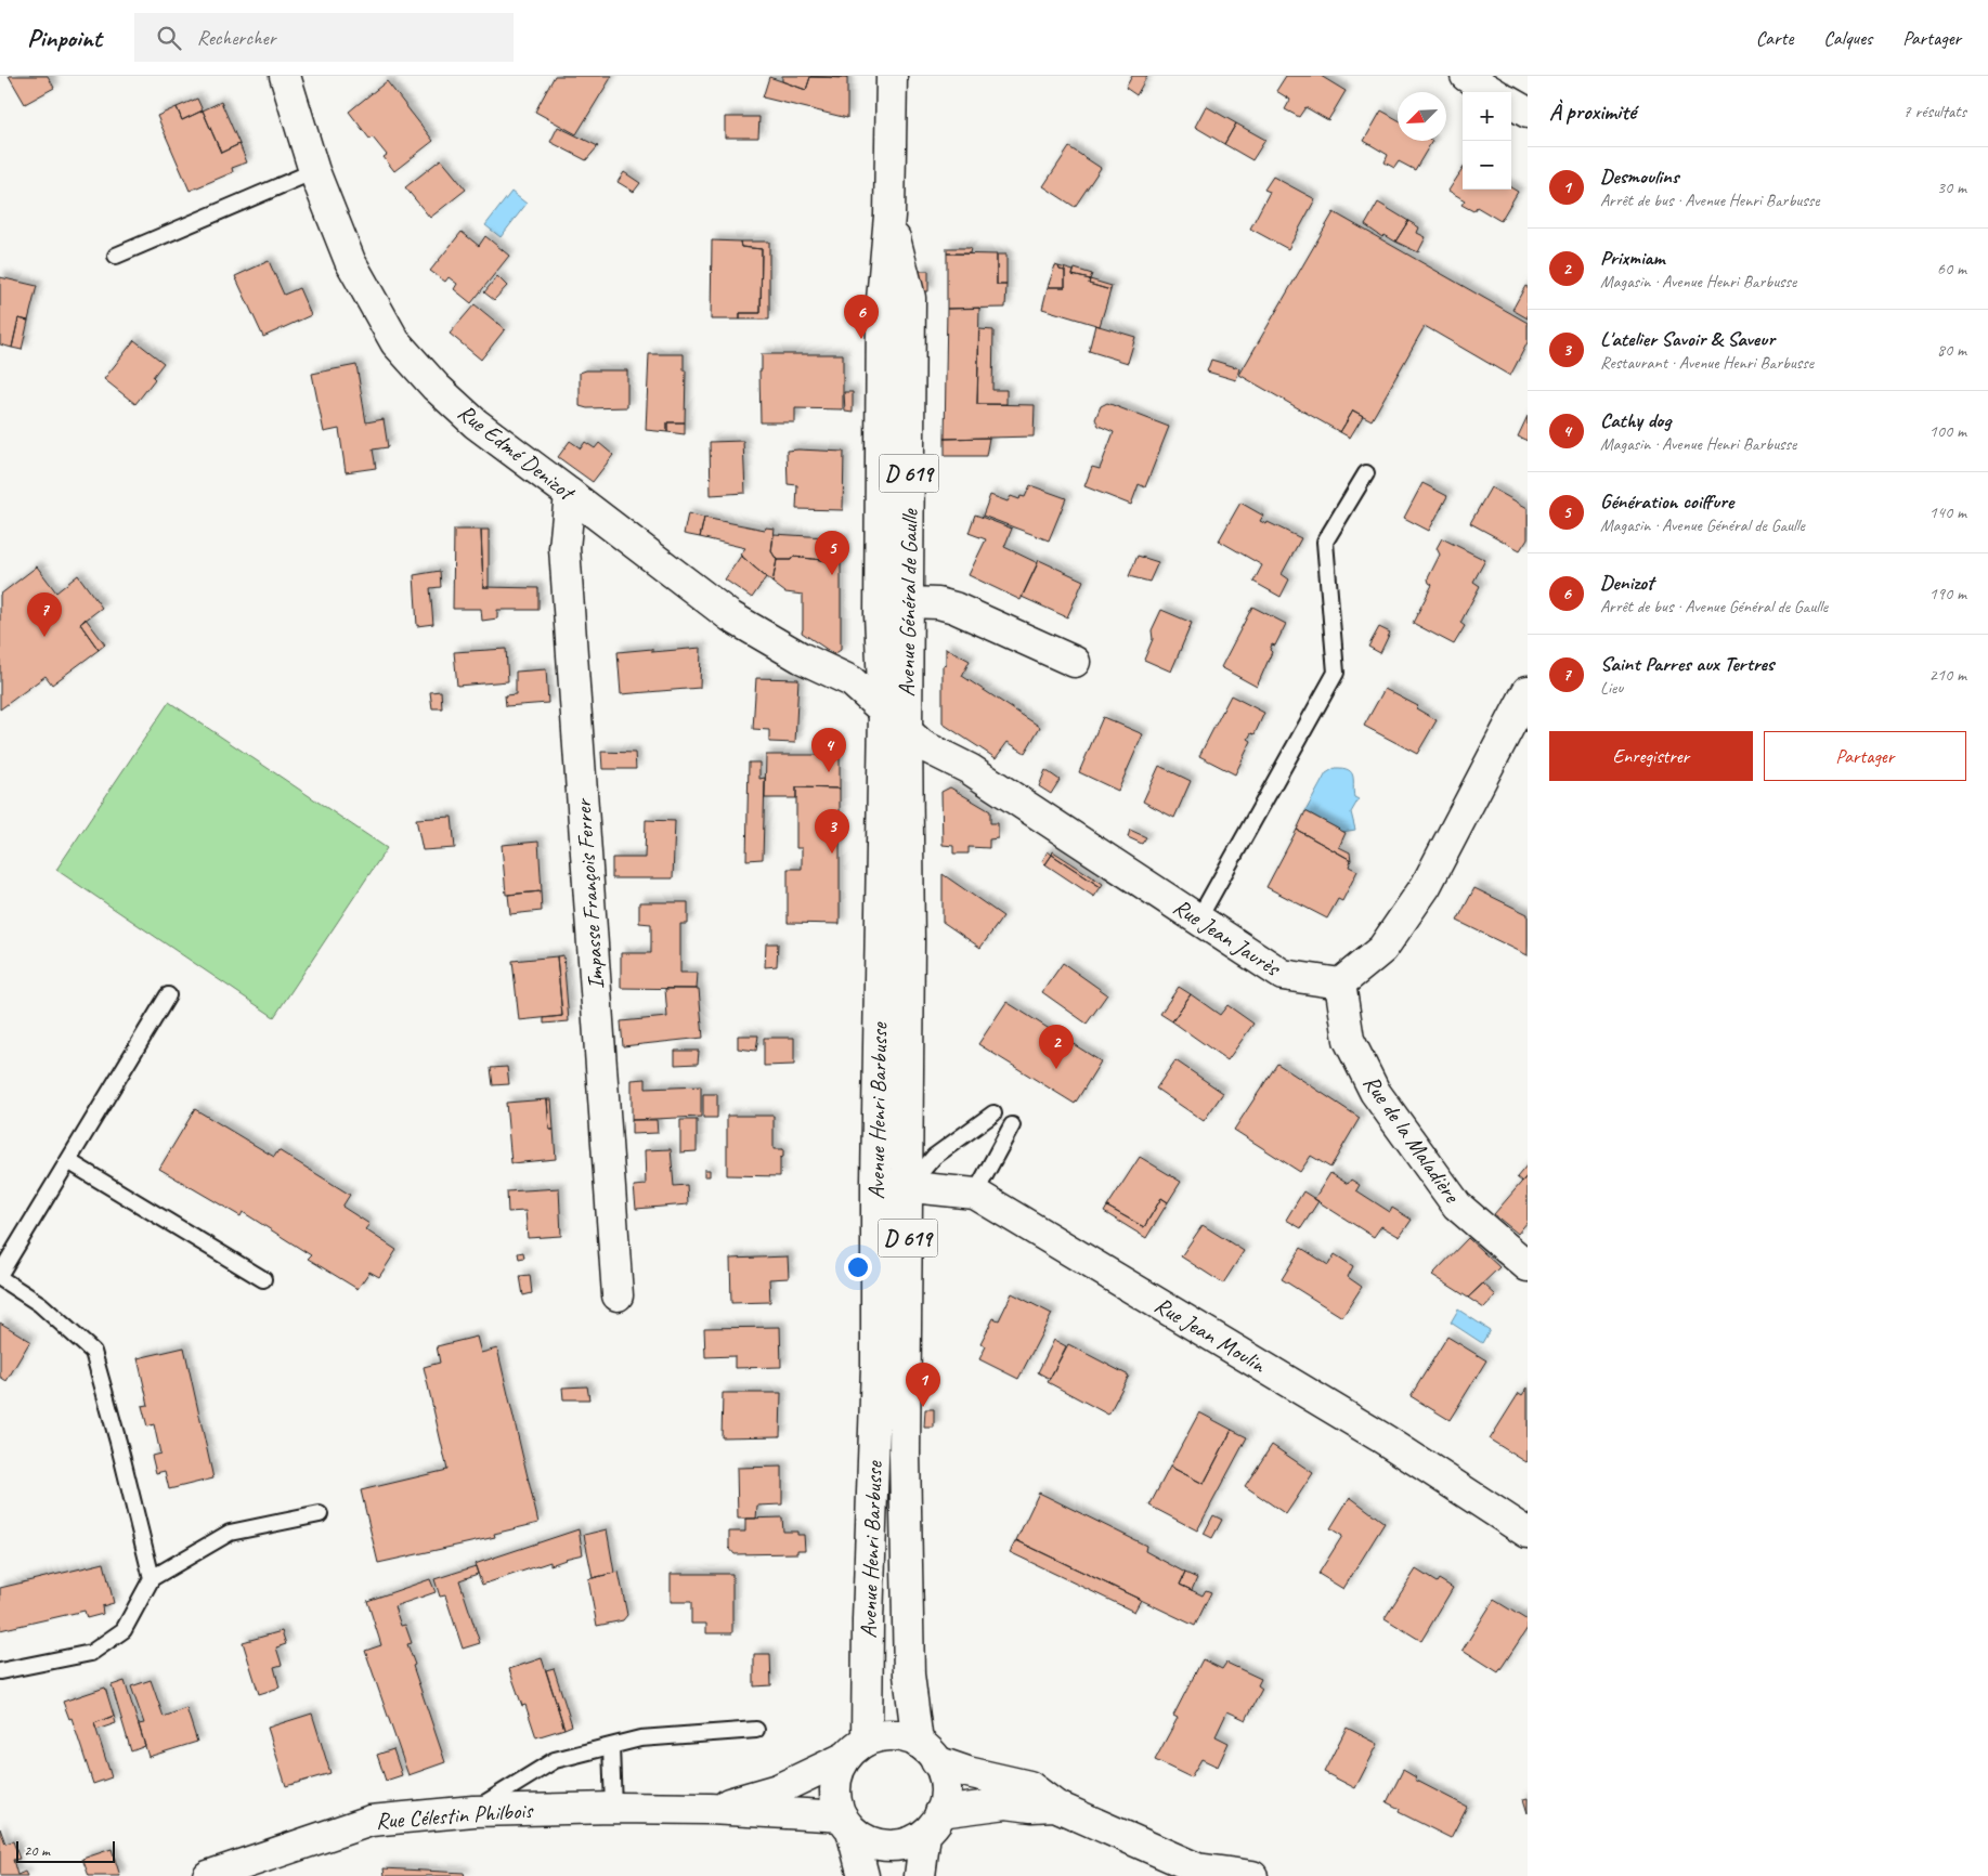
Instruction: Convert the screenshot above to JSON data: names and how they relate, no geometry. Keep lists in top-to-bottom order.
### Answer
{
  "streets": {
    "street": [
      "Rue Edmé Denizot",
      "D 619",
      "Avenue Général de Gaulle",
      "Impasse François Ferrer",
      "Rue Jean Jaurès",
      "Avenue Henri Barbusse",
      "Rue de la Maladière",
      "Rue Jean Moulin",
      "Rue Célestin Philbois"
    ]
  },
  "crossings": [
    ["Rue Edmé Denizot", "Avenue Général de Gaulle"],
    ["Rue Edmé Denizot", "Impasse François Ferrer"],
    ["Rue Edmé Denizot", "Rue Jean Jaurès"],
    ["Rue Edmé Denizot", "Avenue Henri Barbusse"],
    ["Avenue Général de Gaulle", "Rue Jean Jaurès"],
    ["Avenue Général de Gaulle", "Avenue Henri Barbusse"],
    ["Rue Jean Jaurès", "Avenue Henri Barbusse"],
    ["Rue Jean Jaurès", "Rue de la Maladière"],
    ["Avenue Henri Barbusse", "Rue Jean Moulin"],
    ["Avenue Henri Barbusse", "Rue Célestin Philbois"]
  ],
  "scale_bar": "20 m",
  "north": "bottom left",
  "page": {
    "header": "Pinpoint",
    "search": "Rechercher",
    "nav": ["Carte", "Calques", "Partager"],
    "heading": ["À proximité", "7 résultats"],
    "map_buttons": ["+", "−"],
    "list": [
      {
        "mark": "1",
        "name": "Desmoulins",
        "note": "Arrêt de bus · Avenue Henri Barbusse",
        "value": "30 m"
      },
      {
        "mark": "2",
        "name": "Prixmiam",
        "note": "Magasin · Avenue Henri Barbusse",
        "value": "60 m"
      },
      {
        "mark": "3",
        "name": "L'atelier Savoir & Saveur",
        "note": "Restaurant · Avenue Henri Barbusse",
        "value": "80 m"
      },
      {
        "mark": "4",
        "name": "Cathy dog",
        "note": "Magasin · Avenue Henri Barbusse",
        "value": "100 m"
      },
      {
        "mark": "5",
        "name": "Génération coiffure",
        "note": "Magasin · Avenue Général de Gaulle",
        "value": "140 m"
      },
      {
        "mark": "6",
        "name": "Denizot",
        "note": "Arrêt de bus · Avenue Général de Gaulle",
        "value": "190 m"
      },
      {
        "mark": "7",
        "name": "Saint Parres aux Tertres",
        "note": "Lieu",
        "value": "210 m"
      }
    ],
    "pins": [
      "6",
      "5",
      "7",
      "4",
      "3",
      "2",
      "1"
    ],
    "buttons": ["Enregistrer", "Partager"],
    "scale": "20 m"
  }
}
